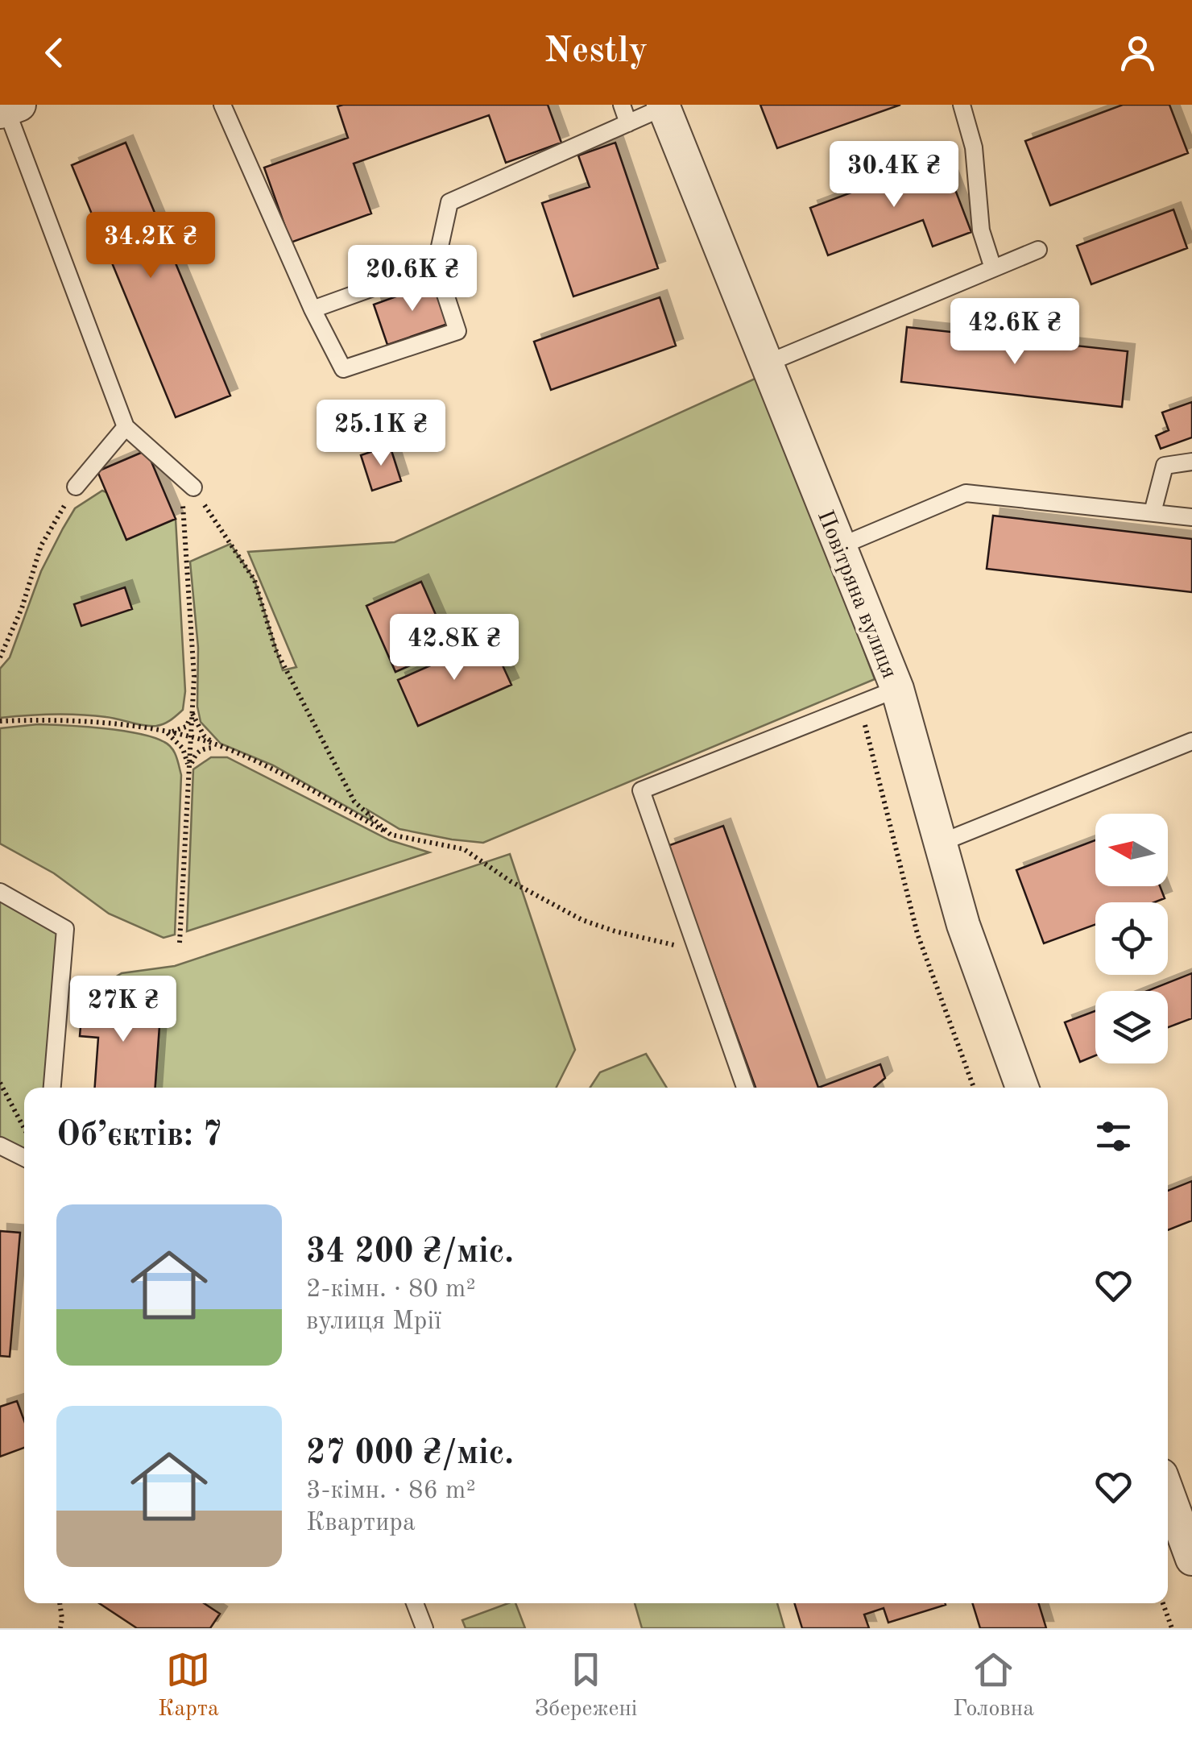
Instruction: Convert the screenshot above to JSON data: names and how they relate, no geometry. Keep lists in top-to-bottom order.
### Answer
{
  "streets": {
    "street": ["Повітряна вулиця"]
  },
  "north": "left",
  "page": {
    "header": "Nestly",
    "price": [
      "30.4K ₴",
      "34.2K ₴",
      "20.6K ₴",
      "42.6K ₴",
      "25.1K ₴",
      "42.8K ₴",
      "27K ₴"
    ],
    "heading": "Об’єктів: 7",
    "list": [
      {
        "name": "34 200 ₴/міс.",
        "note": "2-кімн. · 80 m² · вулиця Мрії"
      },
      {
        "name": "27 000 ₴/міс.",
        "note": "3-кімн. · 86 m² · Квартира"
      }
    ],
    "tabs": ["Карта", "Збережені", "Головна"]
  }
}
